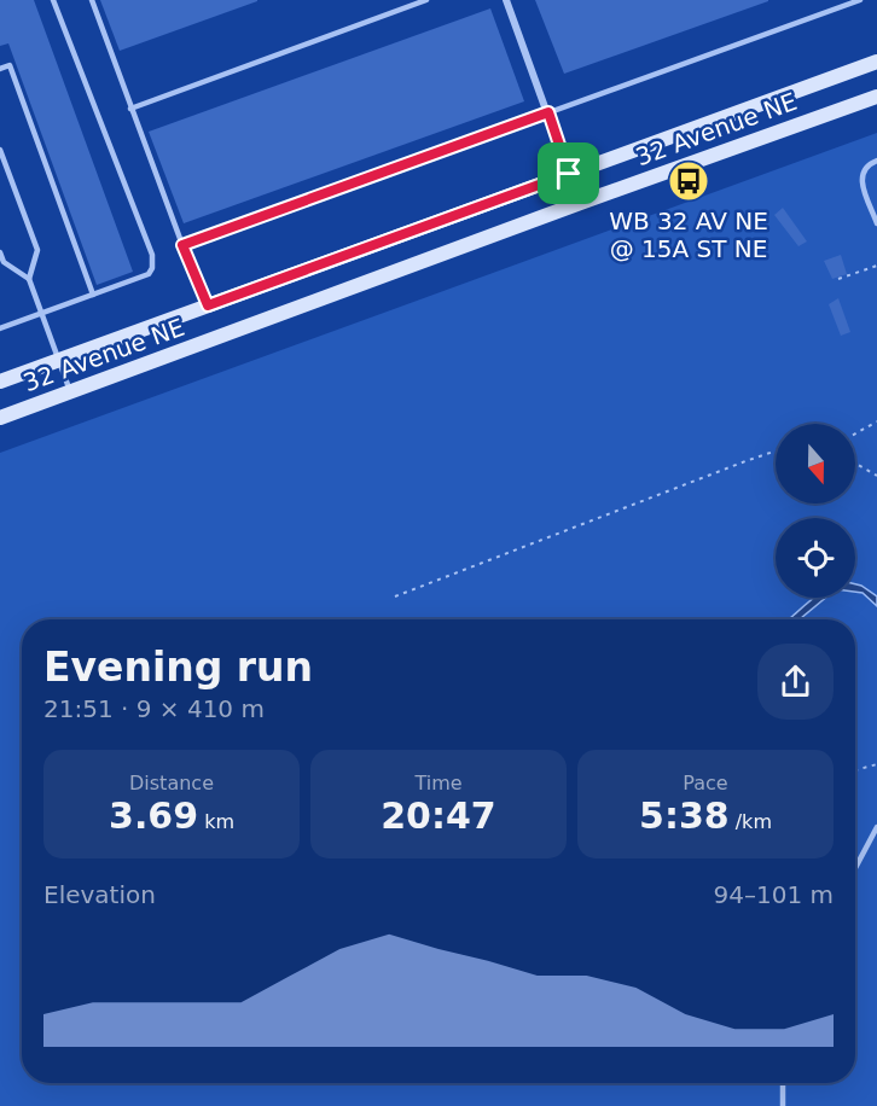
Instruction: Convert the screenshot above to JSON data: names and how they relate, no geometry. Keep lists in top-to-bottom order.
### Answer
{
  "streets": {
    "main road": ["32 Avenue NE"]
  },
  "places": {
    "bus stop": ["WB 32 AV NE @ 15A ST NE"]
  },
  "north": "bottom",
  "page": {
    "heading": ["Evening run", "21:51 · 9 × 410 m"],
    "stats": [
      ["Distance", "3.69 km"],
      ["Time", "20:47"],
      ["Pace", "5:38 /km"]
    ],
    "chart": ["Elevation", "94–101 m"]
  }
}
